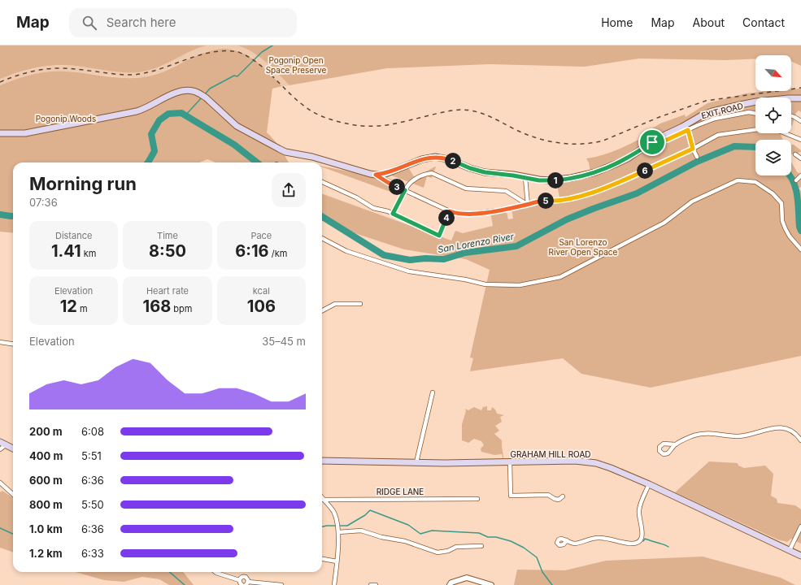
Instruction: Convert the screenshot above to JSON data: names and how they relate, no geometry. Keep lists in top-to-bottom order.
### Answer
{
  "streets": {
    "main road": ["GRAHAM HILL ROAD"],
    "street": ["EXIT ROAD", "RIDGE LANE"]
  },
  "water": ["San Lorenzo River"],
  "parks": ["Pogonip Open Space Preserve", "Pogonip Woods", "San Lorenzo River Open Space"],
  "north": "bottom right",
  "page": {
    "header": "Map",
    "search": "Search here",
    "nav": [
      "Home",
      "Map",
      "About",
      "Contact"
    ],
    "pins": [
      "2",
      "6",
      "1",
      "3",
      "5",
      "4"
    ],
    "heading": ["Morning run", "07:36"],
    "stats": [
      ["Distance", "1.41 km"],
      ["Time", "8:50"],
      ["Pace", "6:16 /km"],
      ["Elevation", "12 m"],
      ["Heart rate", "168 bpm"],
      ["kcal", "106"]
    ],
    "chart": ["Elevation", "35–45 m"],
    "list": [
      {
        "name": "200 m",
        "note": "6:08"
      },
      {
        "name": "400 m",
        "note": "5:51"
      },
      {
        "name": "600 m",
        "note": "6:36"
      },
      {
        "name": "800 m",
        "note": "5:50"
      },
      {
        "name": "1.0 km",
        "note": "6:36"
      },
      {
        "name": "1.2 km",
        "note": "6:33"
      }
    ]
  }
}
